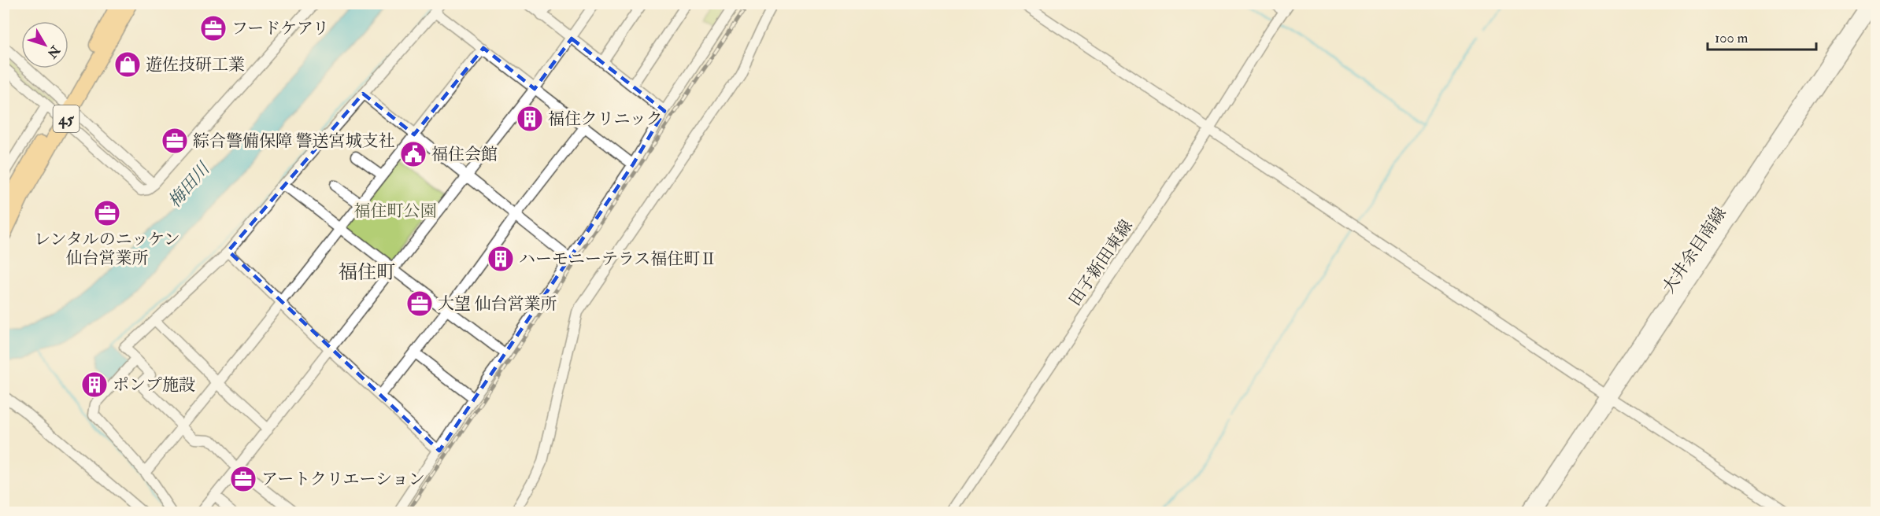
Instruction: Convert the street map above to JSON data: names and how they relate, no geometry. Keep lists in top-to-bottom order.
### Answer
{
  "streets": {
    "highway": ["45"],
    "street": ["大井余目南線", "田子新田東線"]
  },
  "districts": ["福住町"],
  "water": ["梅田川"],
  "parks": ["福住町公園"],
  "places": {
    "office": [
      "フードケアリ",
      "綜合警備保障 警送宮城支社",
      "レンタルのニッケン 仙台営業所",
      "大望 仙台営業所",
      "アートクリエーション"
    ],
    "shop": ["遊佐技研工業"],
    "building": ["福住クリニック", "ハーモニーテラス福住町Ⅱ", "ポンプ施設"],
    "public building": ["福住会館"]
  },
  "scale_bar": "100 m",
  "north": "bottom right"
}
